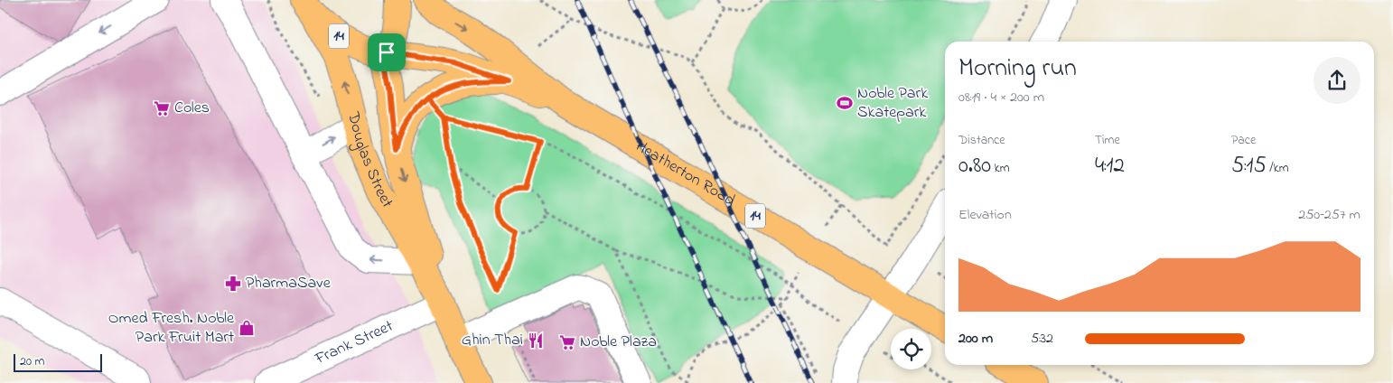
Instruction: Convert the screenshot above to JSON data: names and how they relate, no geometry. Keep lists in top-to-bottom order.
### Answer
{
  "streets": {
    "main road": ["14", "Douglas Street", "Heatherton Road"],
    "street": ["Frank Street"]
  },
  "crossings": [
    ["14", "Douglas Street"],
    ["14", "Heatherton Road"],
    ["Douglas Street", "Heatherton Road"],
    ["Douglas Street", "Frank Street"]
  ],
  "places": {
    "sports": ["Noble Park Skatepark"],
    "supermarket": ["Coles", "Noble Plaza"],
    "pharmacy": ["PharmaSave"],
    "shop": ["Omed Fresh. Noble Park Fruit Mart"],
    "restaurant": ["Ghin Thai"]
  },
  "scale_bar": "20 m",
  "page": {
    "heading": ["Morning run", "08:19 · 4 × 200 m"],
    "stats": [
      ["Distance", "0.80 km"],
      ["Time", "4:12"],
      ["Pace", "5:15 /km"]
    ],
    "chart": ["Elevation", "250–257 m"],
    "list": [
      {
        "name": "200 m",
        "note": "5:32"
      }
    ],
    "scale": "20 m"
  }
}
